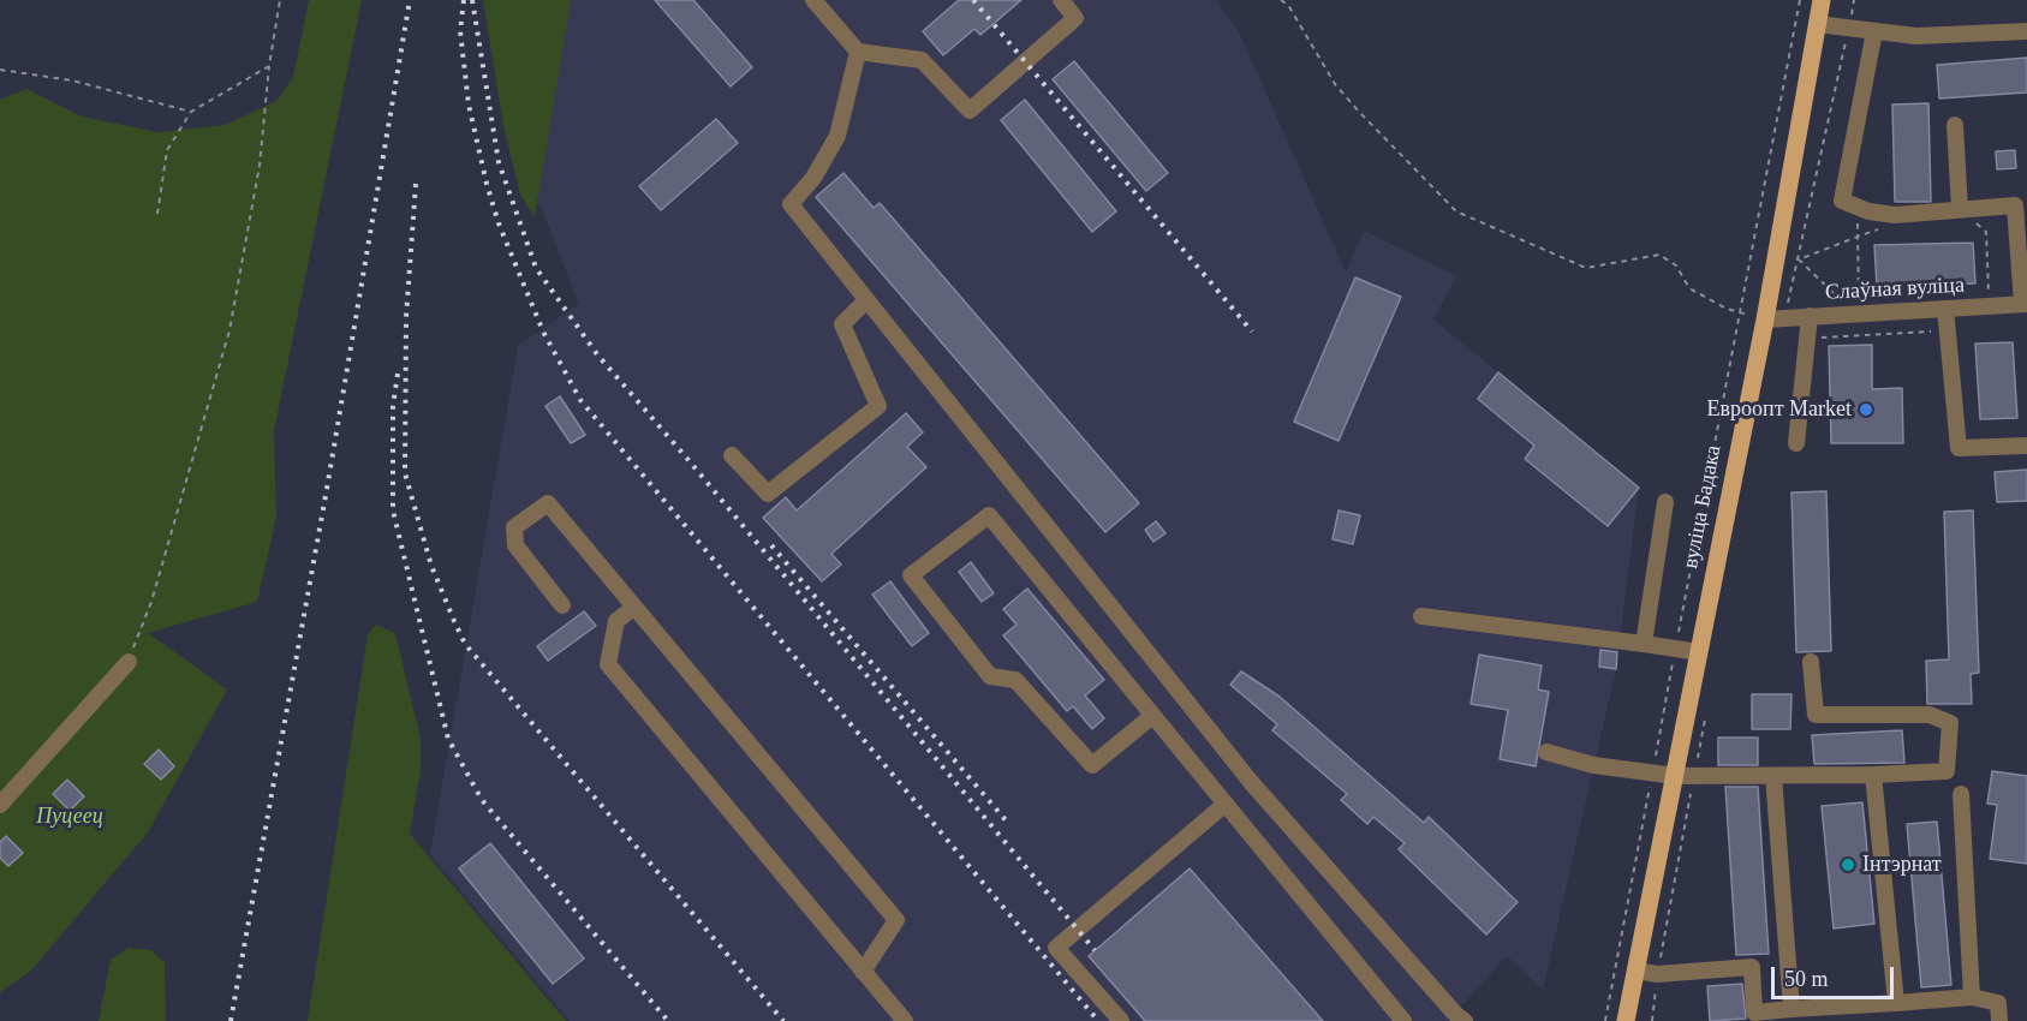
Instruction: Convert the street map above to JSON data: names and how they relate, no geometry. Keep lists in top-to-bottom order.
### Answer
{
  "streets": {
    "main road": ["вуліца Бадака"],
    "street": ["Слаўная вуліца"]
  },
  "crossings": [
    ["Слаўная вуліца", "вуліца Бадака"]
  ],
  "parks": ["Пуцеец"],
  "places": ["Евроопт Market", "Інтэрнат"],
  "scale_bar": "50 m"
}
